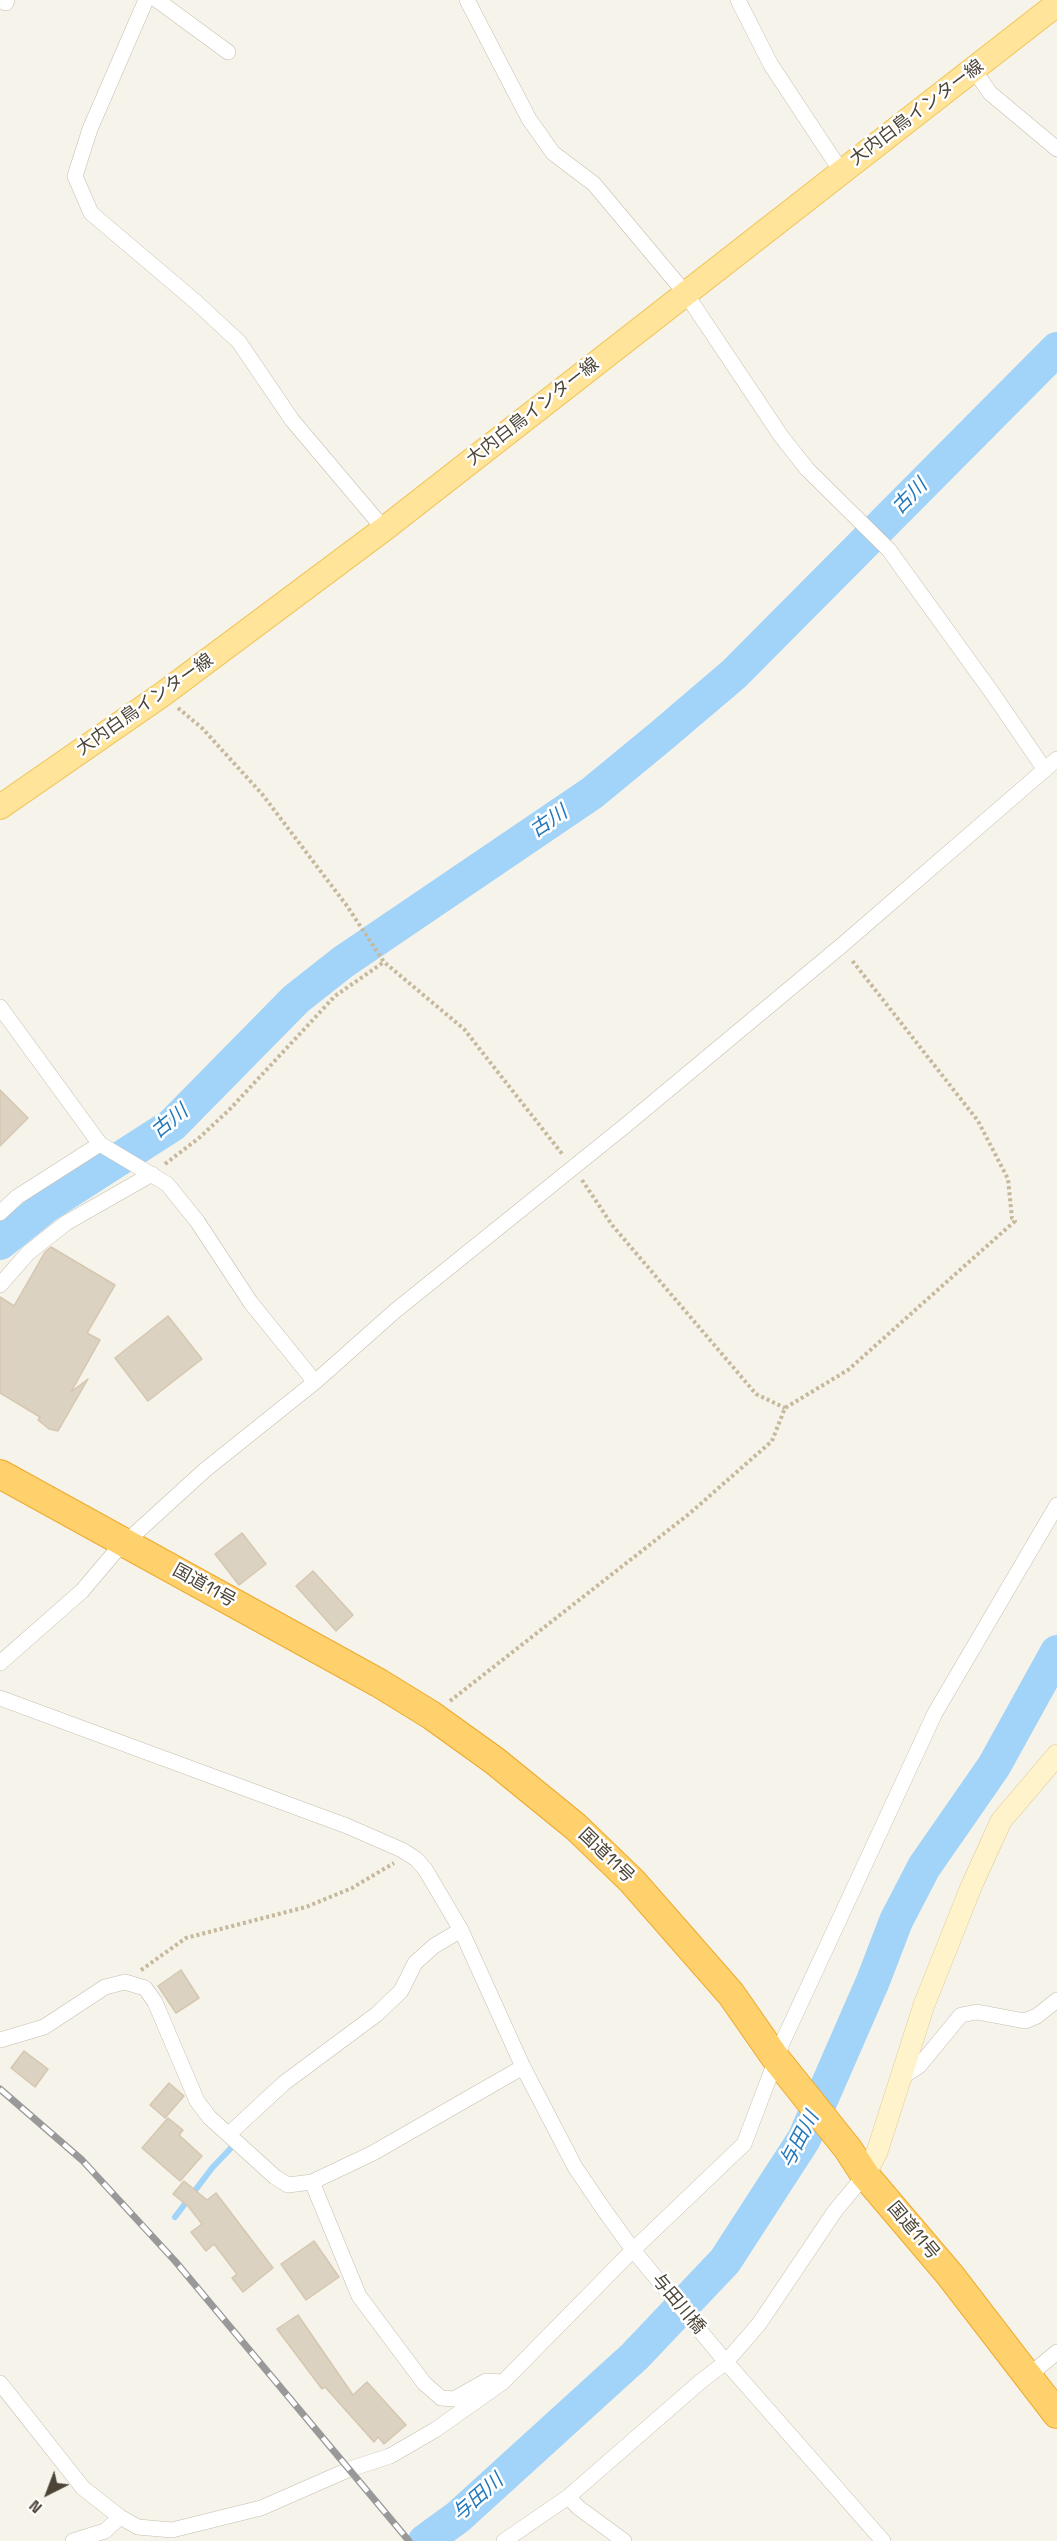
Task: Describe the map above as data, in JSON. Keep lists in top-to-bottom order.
{
  "streets": {
    "highway": ["国道11号"],
    "main road": ["大内白鳥インター線"],
    "street": ["与田川橋"]
  },
  "water": ["古川", "与田川"],
  "north": "bottom left"
}
